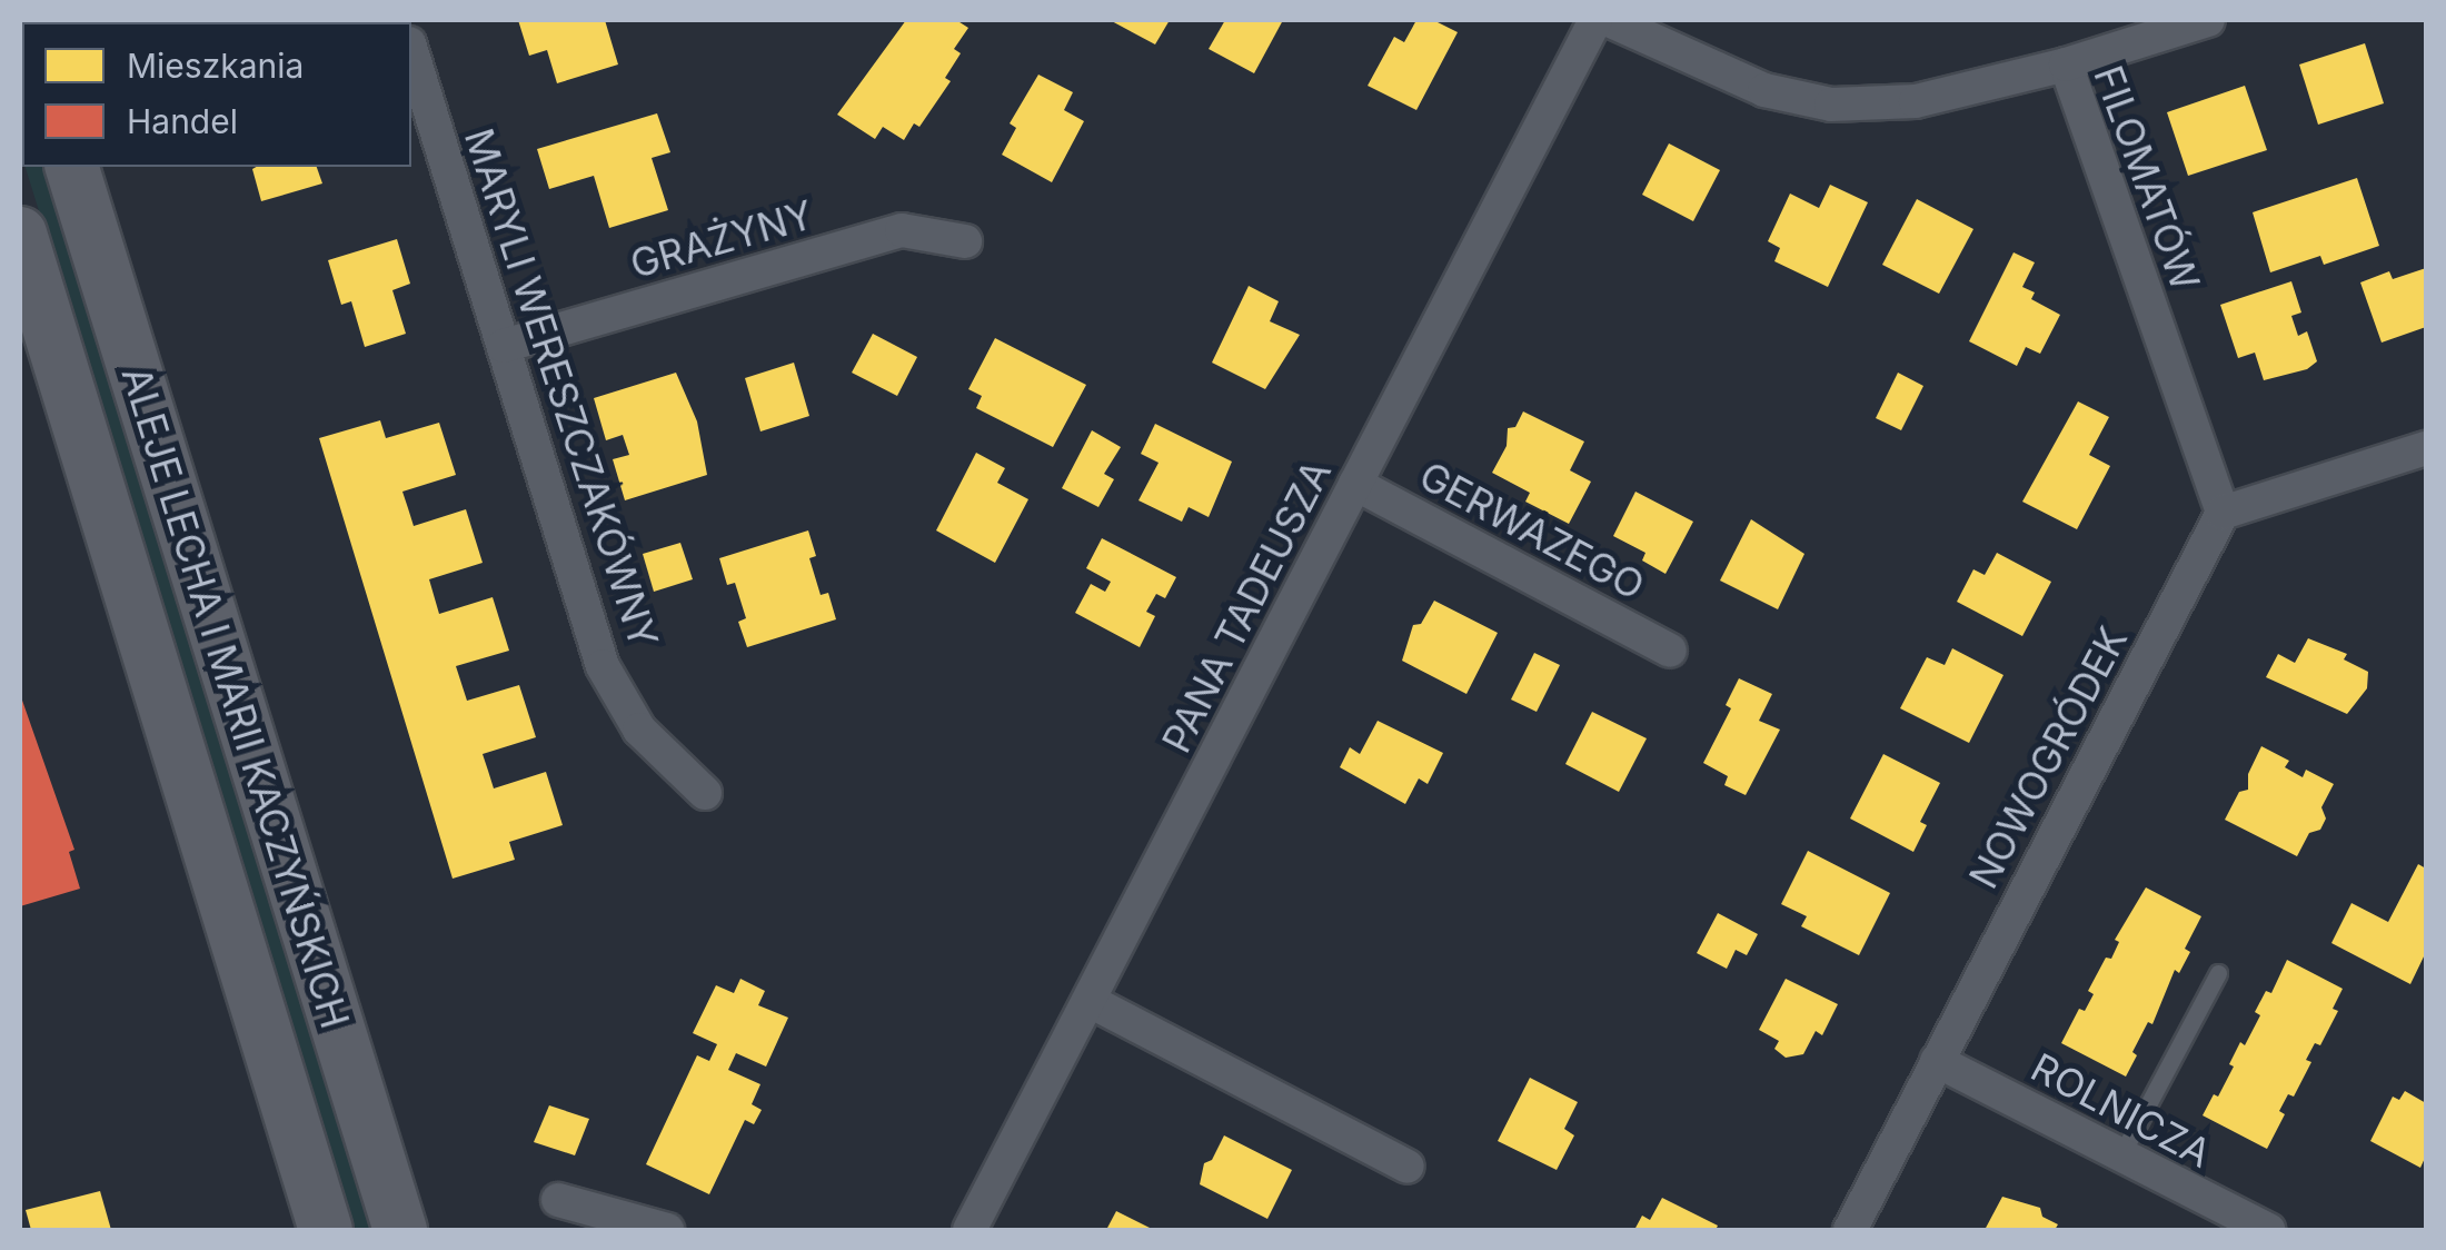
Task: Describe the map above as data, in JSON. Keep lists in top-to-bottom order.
{
  "streets": {
    "main road": ["ALEJE LECHA I MARII KACZYŃSKICH"],
    "street": [
      "FILOMATÓW",
      "GRAŻYNY",
      "MARYLI WERESZCZAKÓWNY",
      "GERWAZEGO",
      "PANA TADEUSZA",
      "NOWOGRÓDEK",
      "ROLNICZA"
    ]
  },
  "crossings": [
    ["FILOMATÓW", "NOWOGRÓDEK"],
    ["GRAŻYNY", "MARYLI WERESZCZAKÓWNY"],
    ["GERWAZEGO", "PANA TADEUSZA"],
    ["NOWOGRÓDEK", "ROLNICZA"]
  ],
  "legend": ["Mieszkania", "Handel"]
}
